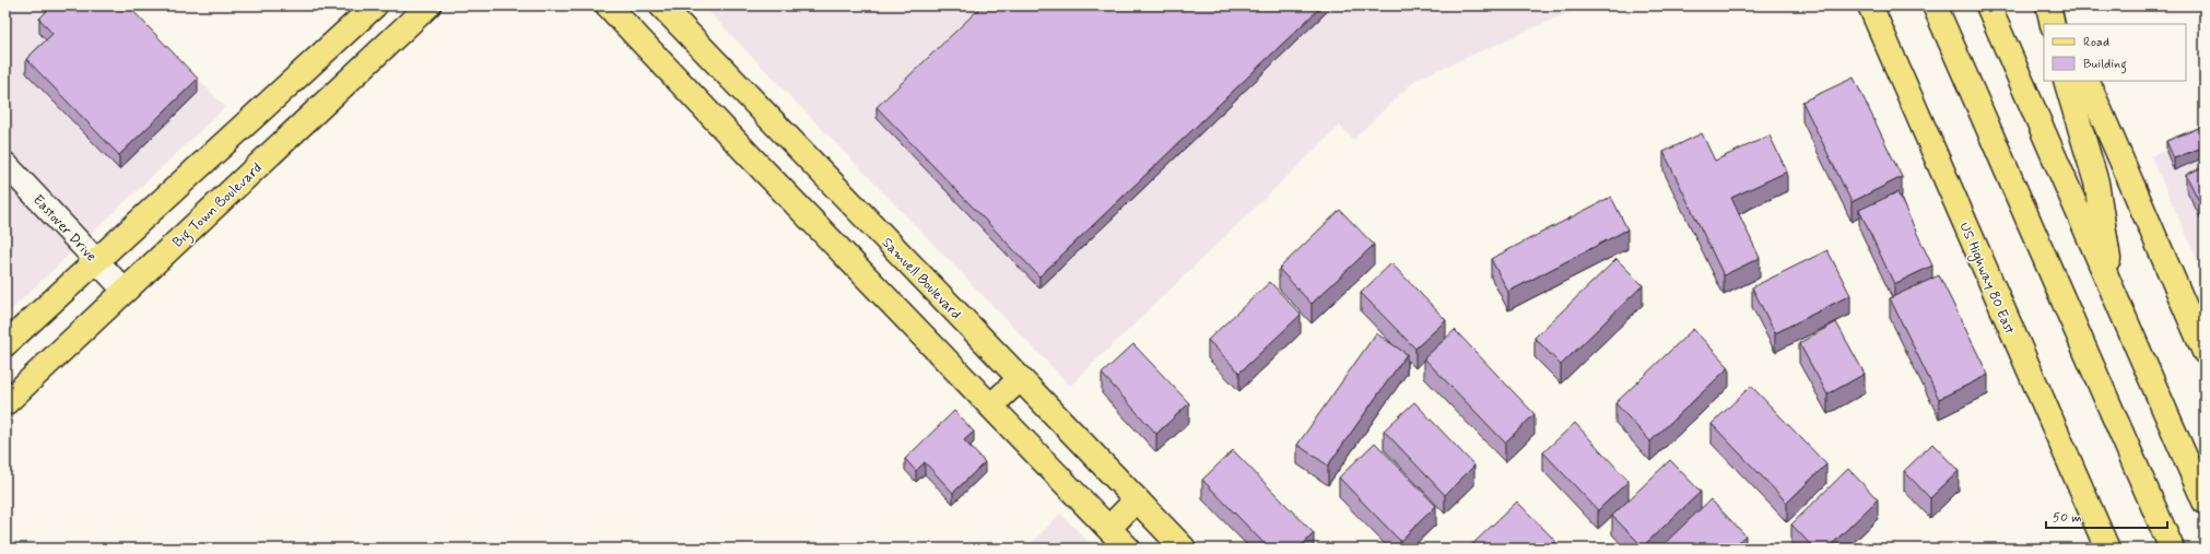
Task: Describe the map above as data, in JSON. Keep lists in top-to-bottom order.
{
  "streets": {
    "main road": ["Big Town Boulevard", "Samuell Boulevard", "US Highway 80 East"],
    "street": ["Eastover Drive"]
  },
  "crossings": [
    ["Big Town Boulevard", "Eastover Drive"]
  ],
  "legend": ["Road", "Building"],
  "scale_bar": "50 m"
}
